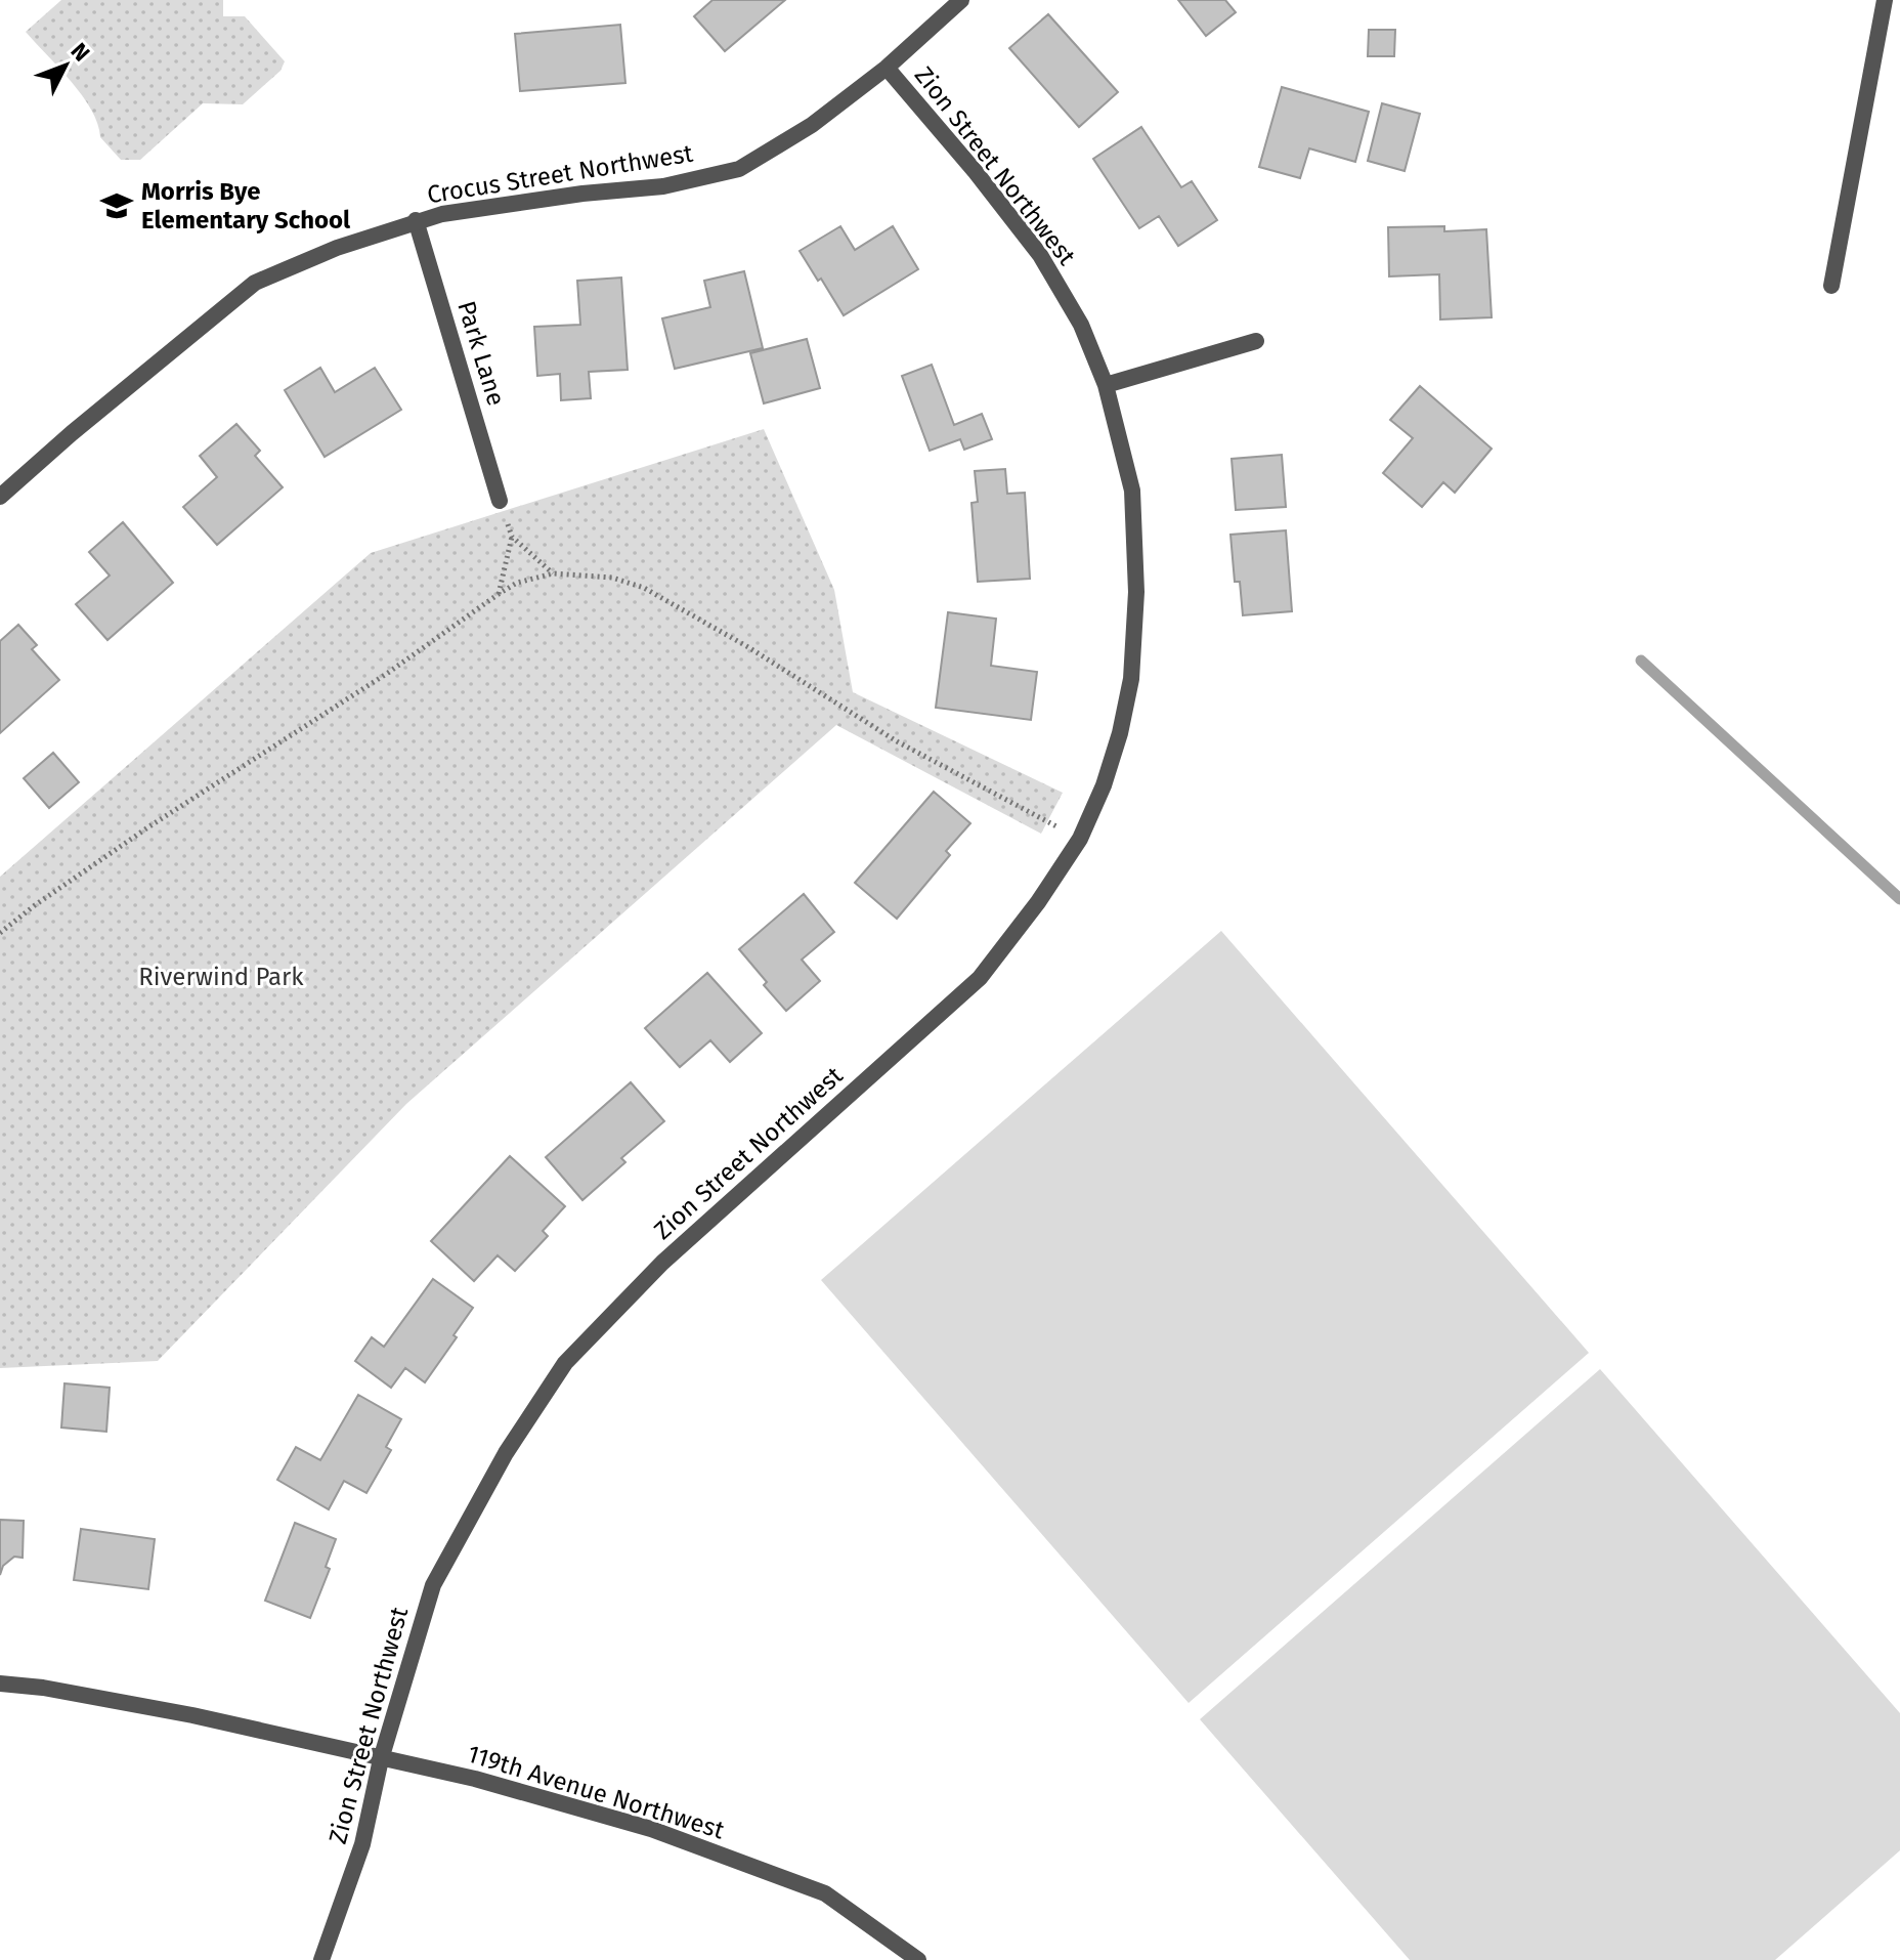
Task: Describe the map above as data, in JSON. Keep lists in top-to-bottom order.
{
  "streets": {
    "street": [
      "Zion Street Northwest",
      "Crocus Street Northwest",
      "Park Lane",
      "119th Avenue Northwest"
    ]
  },
  "crossings": [
    ["Zion Street Northwest", "Crocus Street Northwest"],
    ["Zion Street Northwest", "119th Avenue Northwest"],
    ["Crocus Street Northwest", "Park Lane"]
  ],
  "parks": ["Riverwind Park"],
  "places": {
    "school or university": ["Morris Bye Elementary School"]
  },
  "north": "top right"
}
